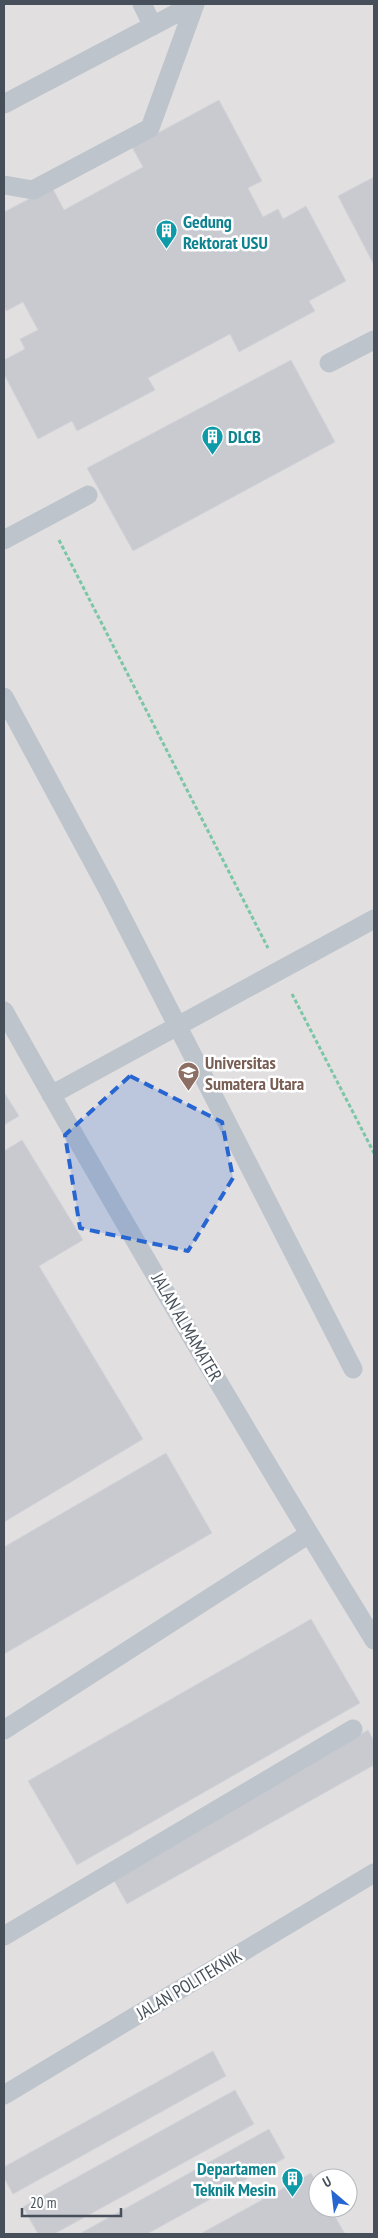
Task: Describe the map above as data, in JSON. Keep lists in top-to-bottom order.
{
  "streets": {
    "lane": ["JALAN ALMAMATER", "JALAN POLITEKNIK"]
  },
  "places": {
    "building": ["Gedung Rektorat USU", "DLCB", "Departamen Teknik Mesin"],
    "school or university": ["Universitas Sumatera Utara"]
  },
  "scale_bar": "20 m",
  "north": "top left"
}
